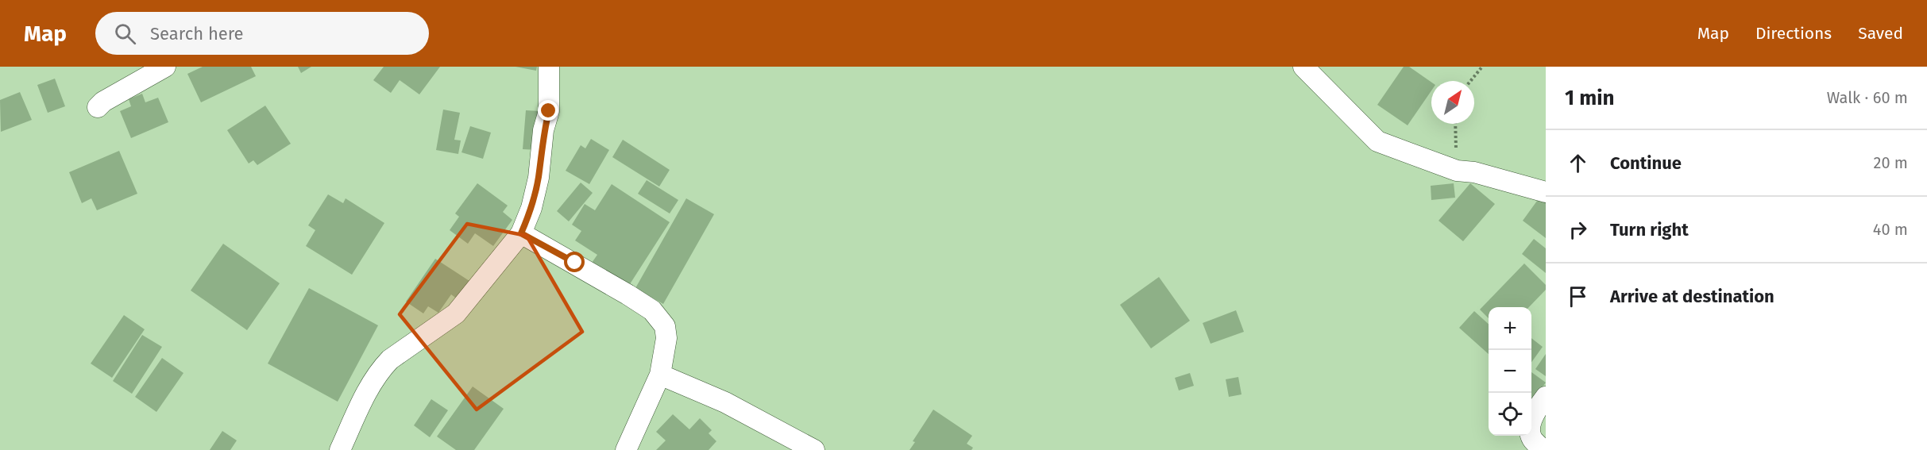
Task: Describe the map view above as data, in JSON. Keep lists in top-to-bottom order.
{
  "north": "top right",
  "page": {
    "header": "Map",
    "search": "Search here",
    "nav": ["Map", "Directions", "Saved"],
    "heading": ["1 min", "Walk · 60 m"],
    "list": [
      ["Continue", "20 m"],
      ["Turn right", "40 m"],
      "Arrive at destination"
    ],
    "map_buttons": ["+", "−"]
  }
}
